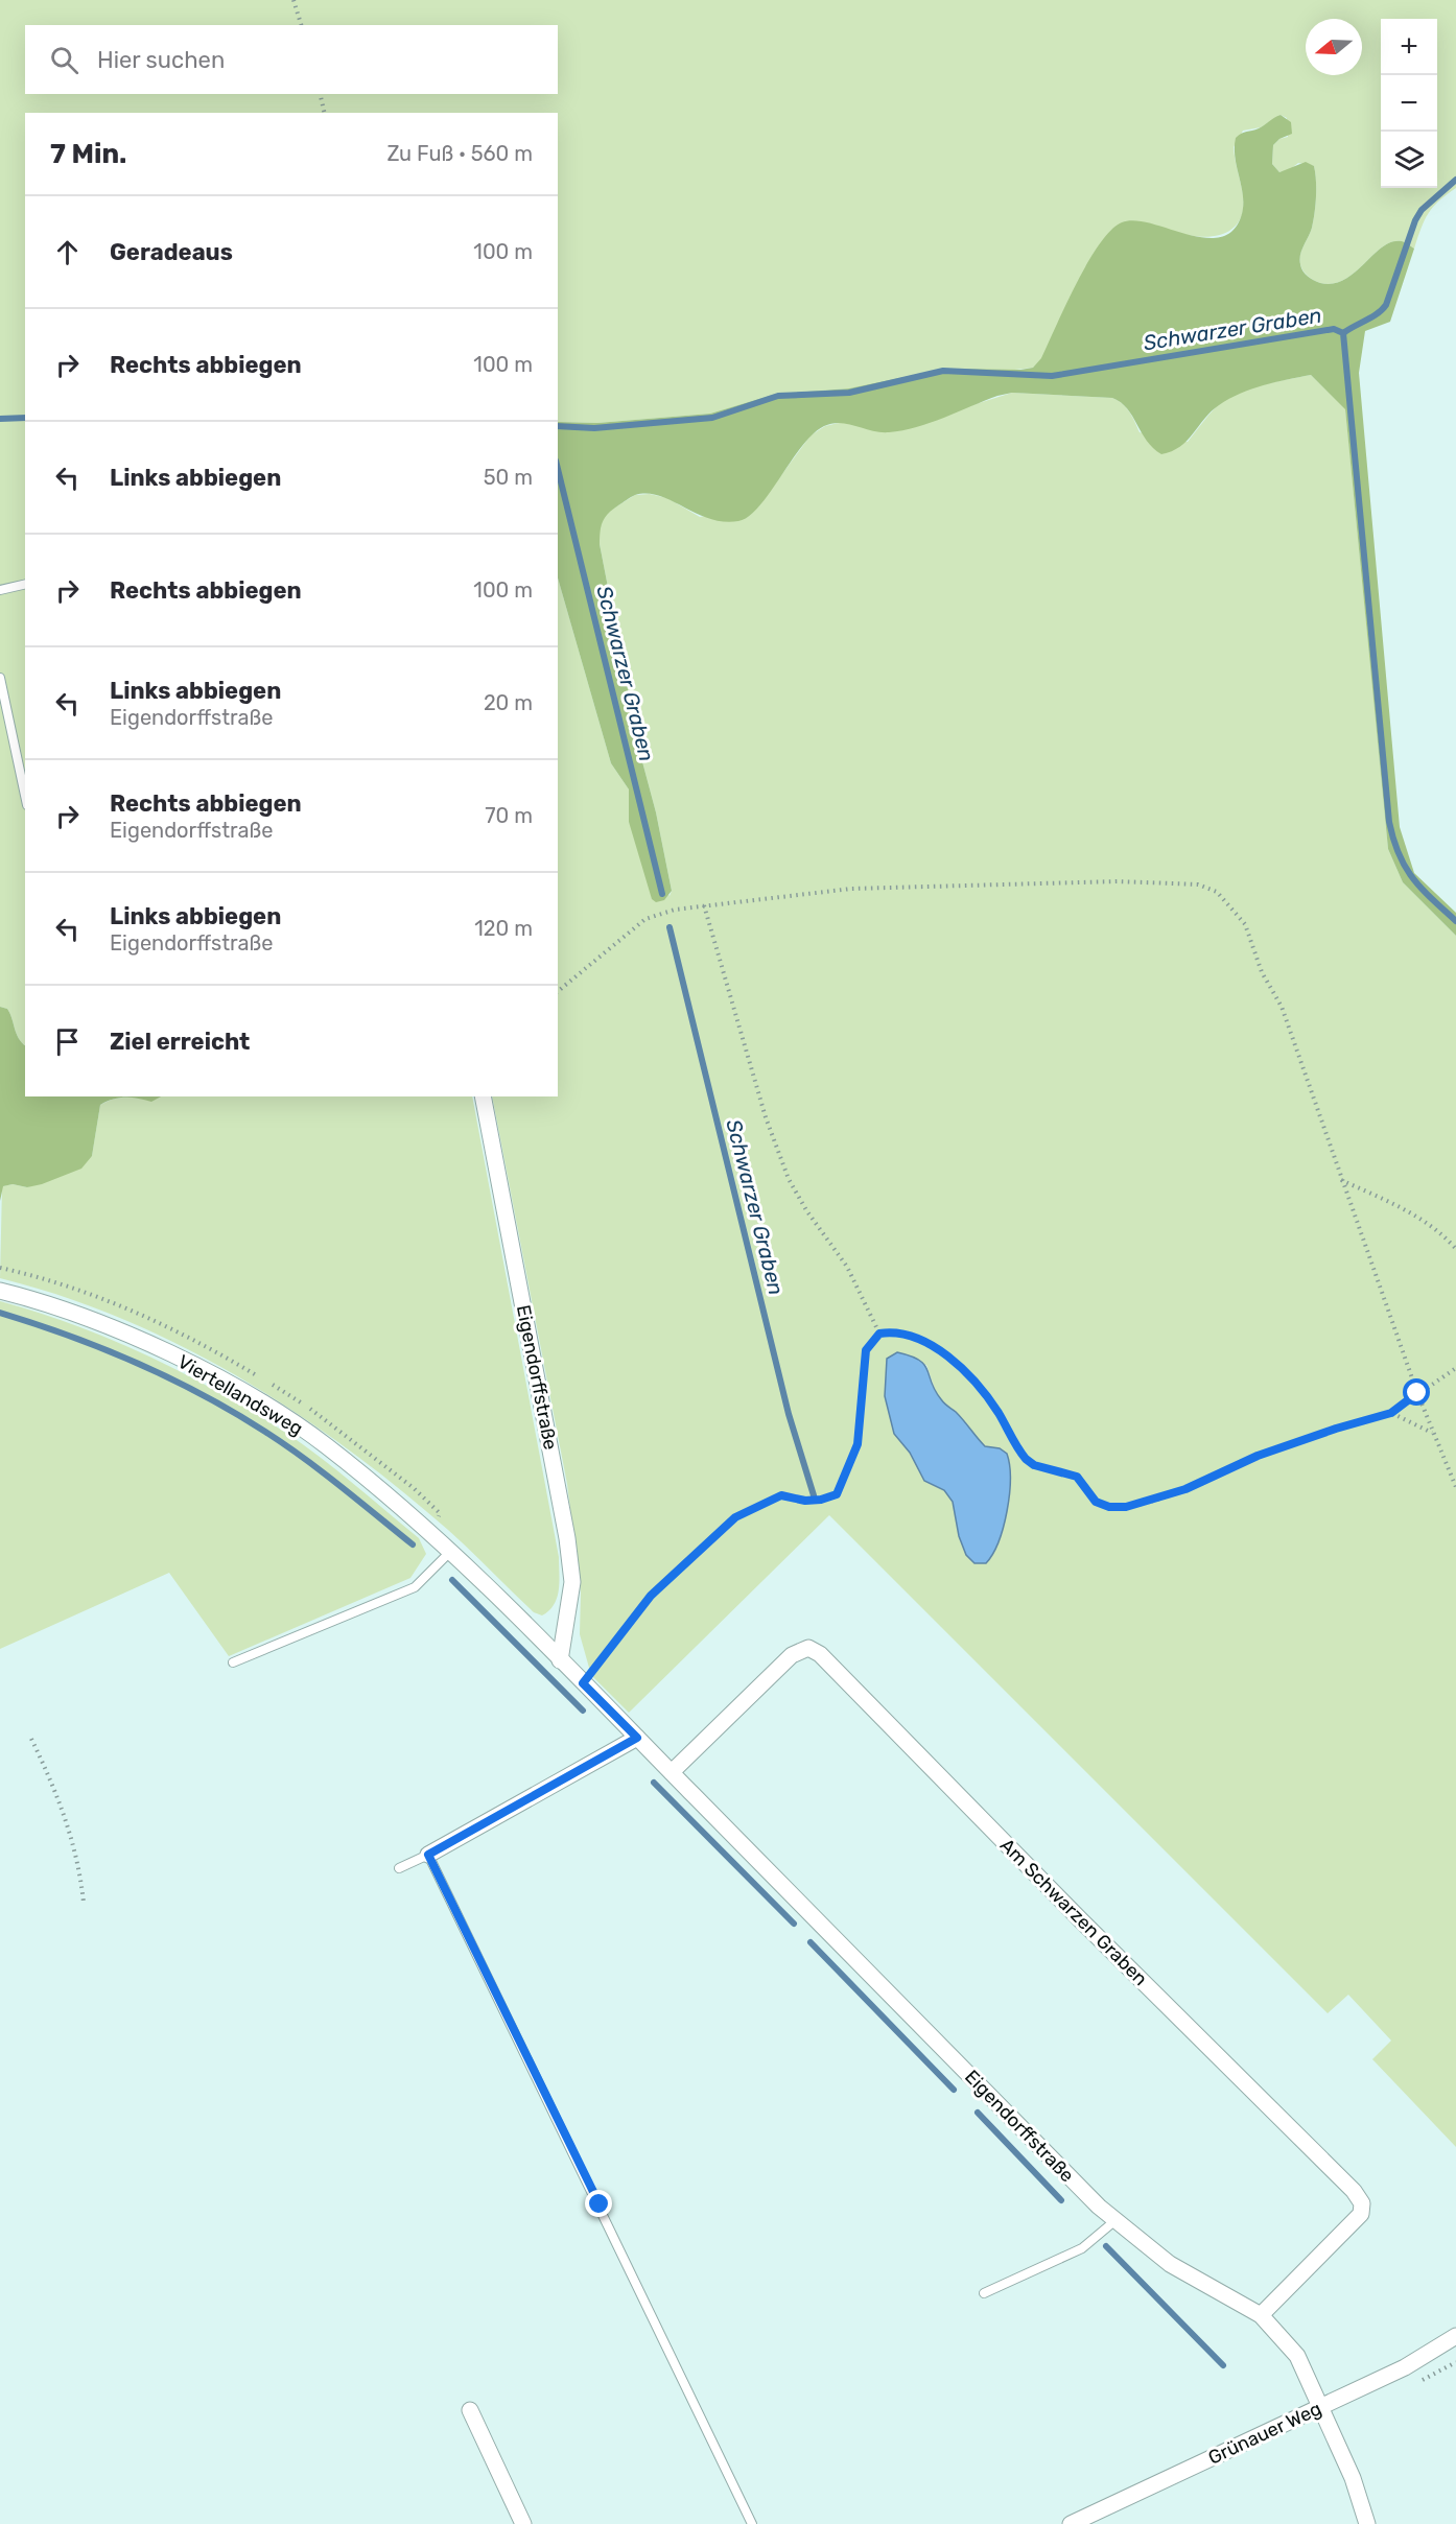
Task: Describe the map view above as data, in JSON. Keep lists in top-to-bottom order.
{
  "streets": {
    "street": [
      "Eigendorffstraße",
      "Viertellandsweg",
      "Am Schwarzen Graben",
      "Grünauer Weg"
    ]
  },
  "crossings": [
    ["Eigendorffstraße", "Viertellandsweg"],
    ["Eigendorffstraße", "Am Schwarzen Graben"],
    ["Eigendorffstraße", "Grünauer Weg"]
  ],
  "water": ["Schwarzer Graben"],
  "north": "left",
  "page": {
    "map_buttons": ["+", "−"],
    "search": "Hier suchen",
    "heading": ["7 Min.", "Zu Fuß · 560 m"],
    "list": [
      ["Geradeaus", "100 m"],
      ["Rechts abbiegen", "100 m"],
      ["Links abbiegen", "50 m"],
      ["Rechts abbiegen", "100 m"],
      ["Links abbiegen", "Eigendorffstraße", "20 m"],
      ["Rechts abbiegen", "Eigendorffstraße", "70 m"],
      ["Links abbiegen", "Eigendorffstraße", "120 m"],
      "Ziel erreicht"
    ]
  }
}
